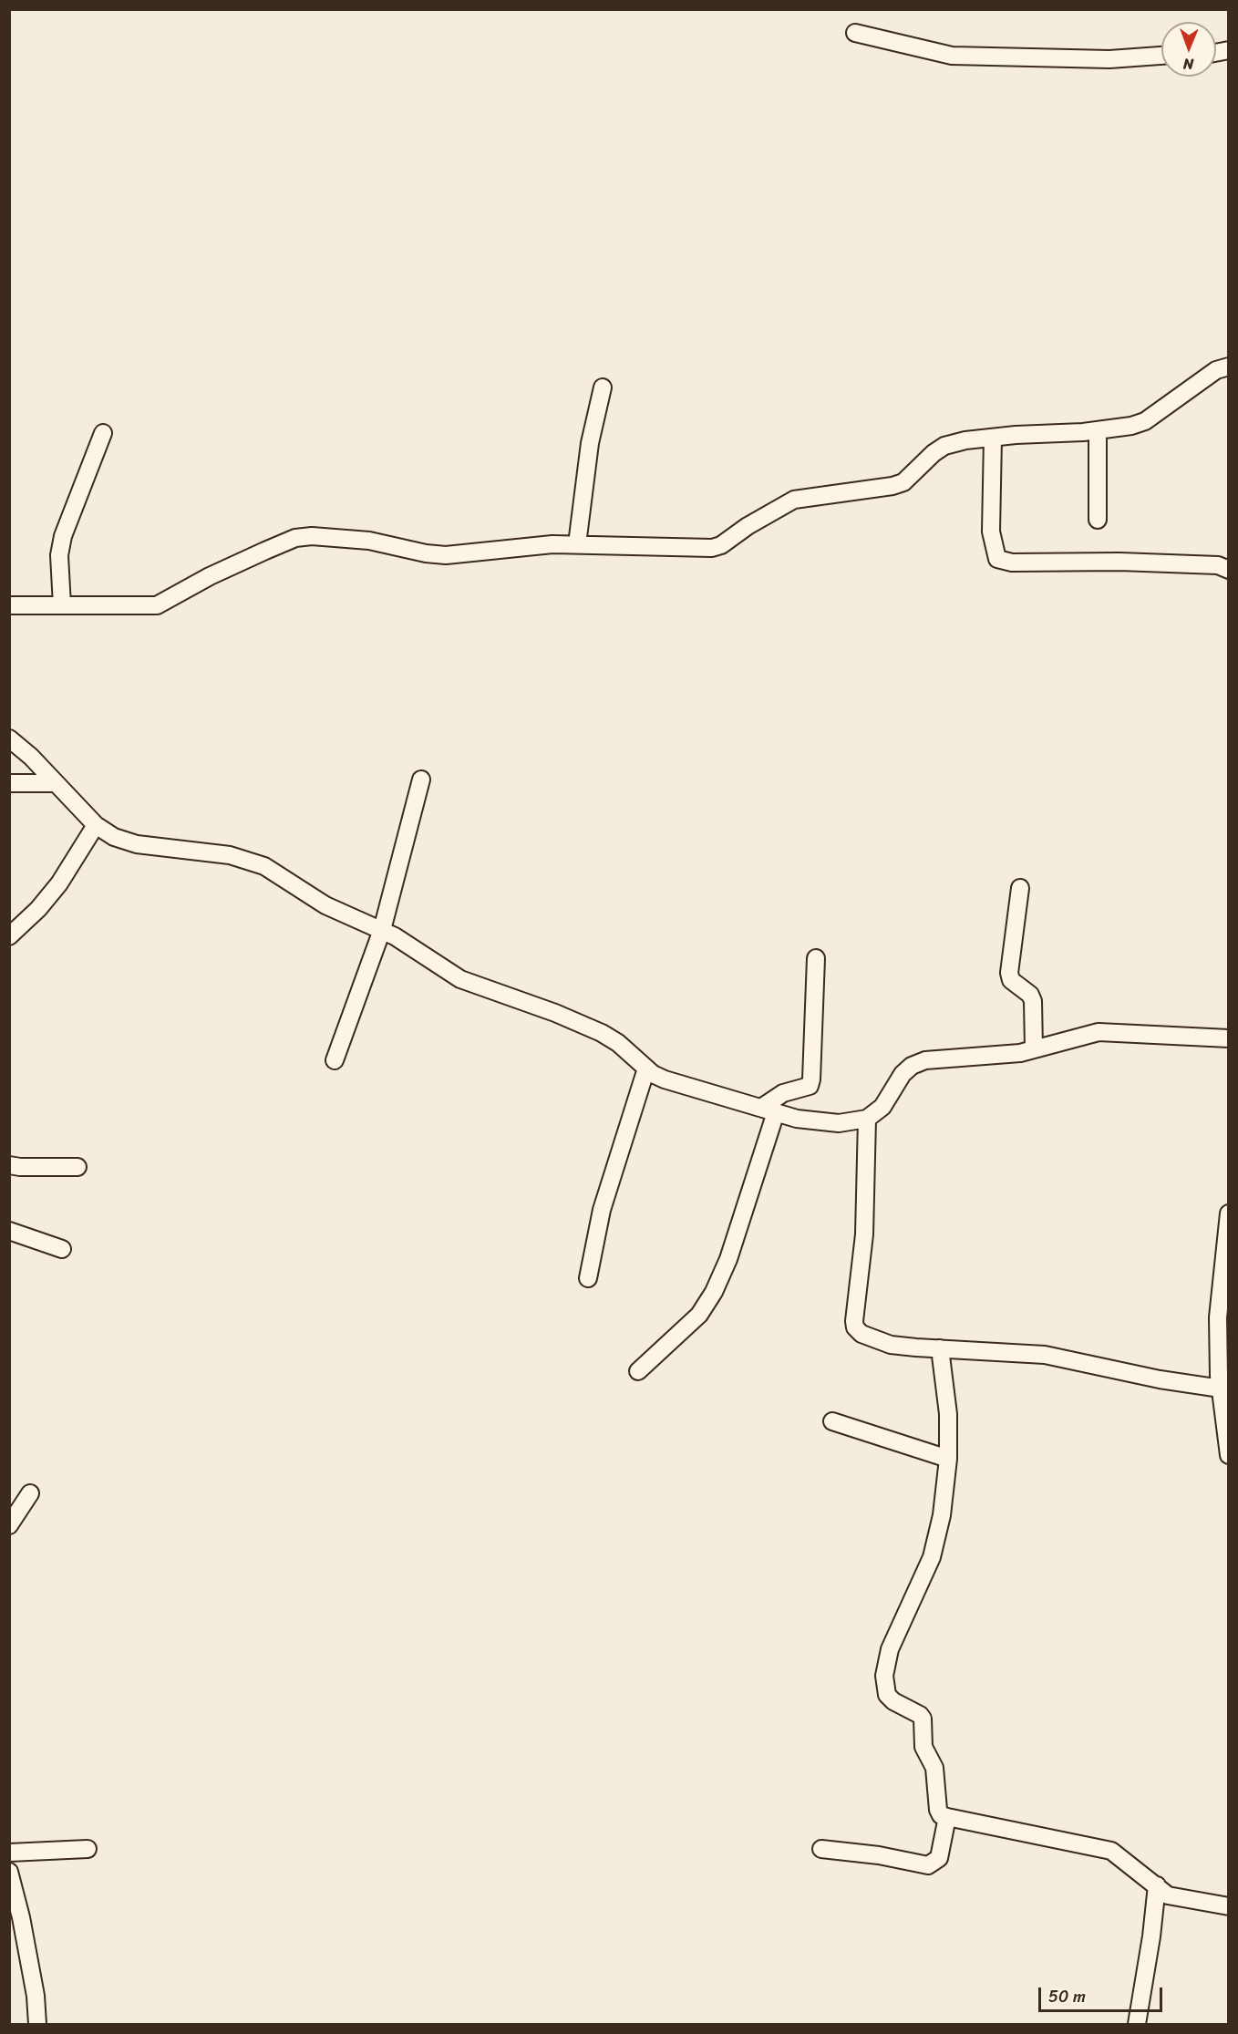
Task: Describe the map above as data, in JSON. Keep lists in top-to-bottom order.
{
  "scale_bar": "50 m",
  "north": "bottom"
}
